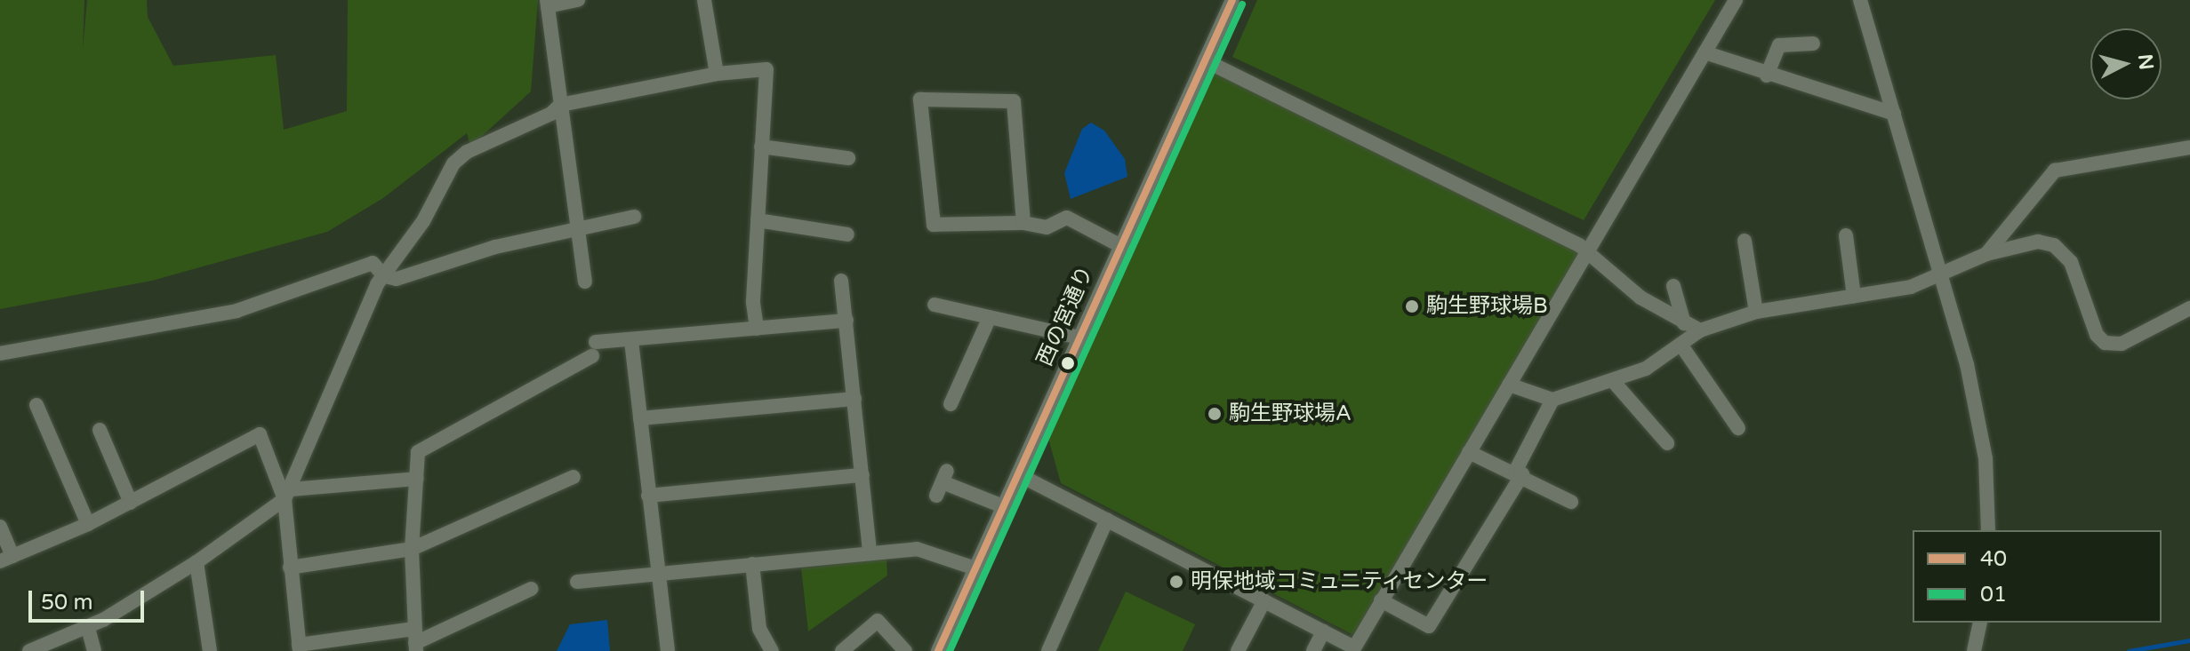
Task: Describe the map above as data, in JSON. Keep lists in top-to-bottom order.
{
  "streets": {
    "street": ["西の宮通り"]
  },
  "places": ["駒生野球場B", "駒生野球場A", "明保地域コミュニティセンター"],
  "lines": ["transit line 40", "transit line 01"],
  "legend": ["40", "01"],
  "scale_bar": "50 m",
  "north": "right"
}
